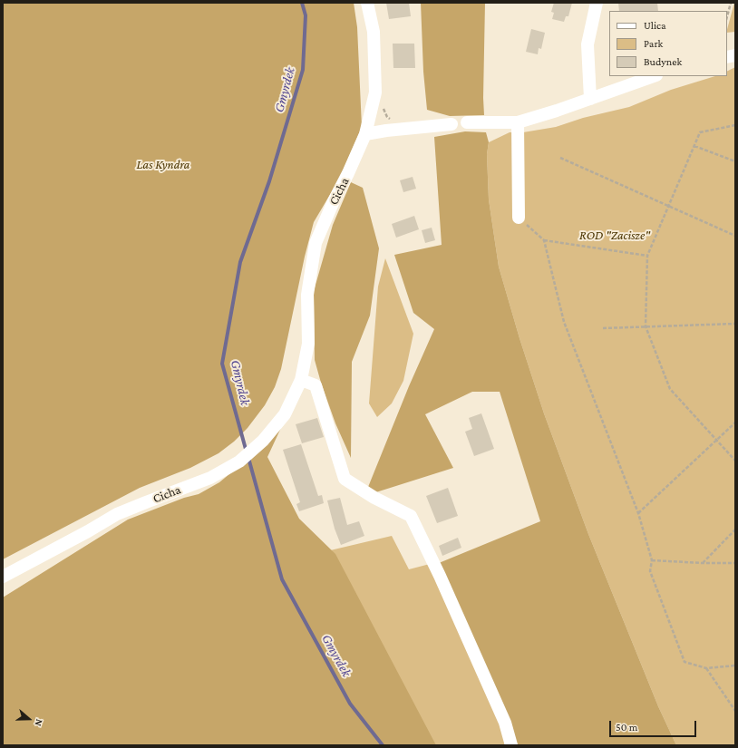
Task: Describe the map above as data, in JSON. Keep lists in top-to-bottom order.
{
  "streets": {
    "street": ["Cicha"]
  },
  "water": ["Gmyrdek"],
  "parks": ["Las Kyndra", "ROD \"Zacisze\""],
  "legend": ["Ulica", "Park", "Budynek"],
  "scale_bar": "50 m",
  "north": "right"
}
